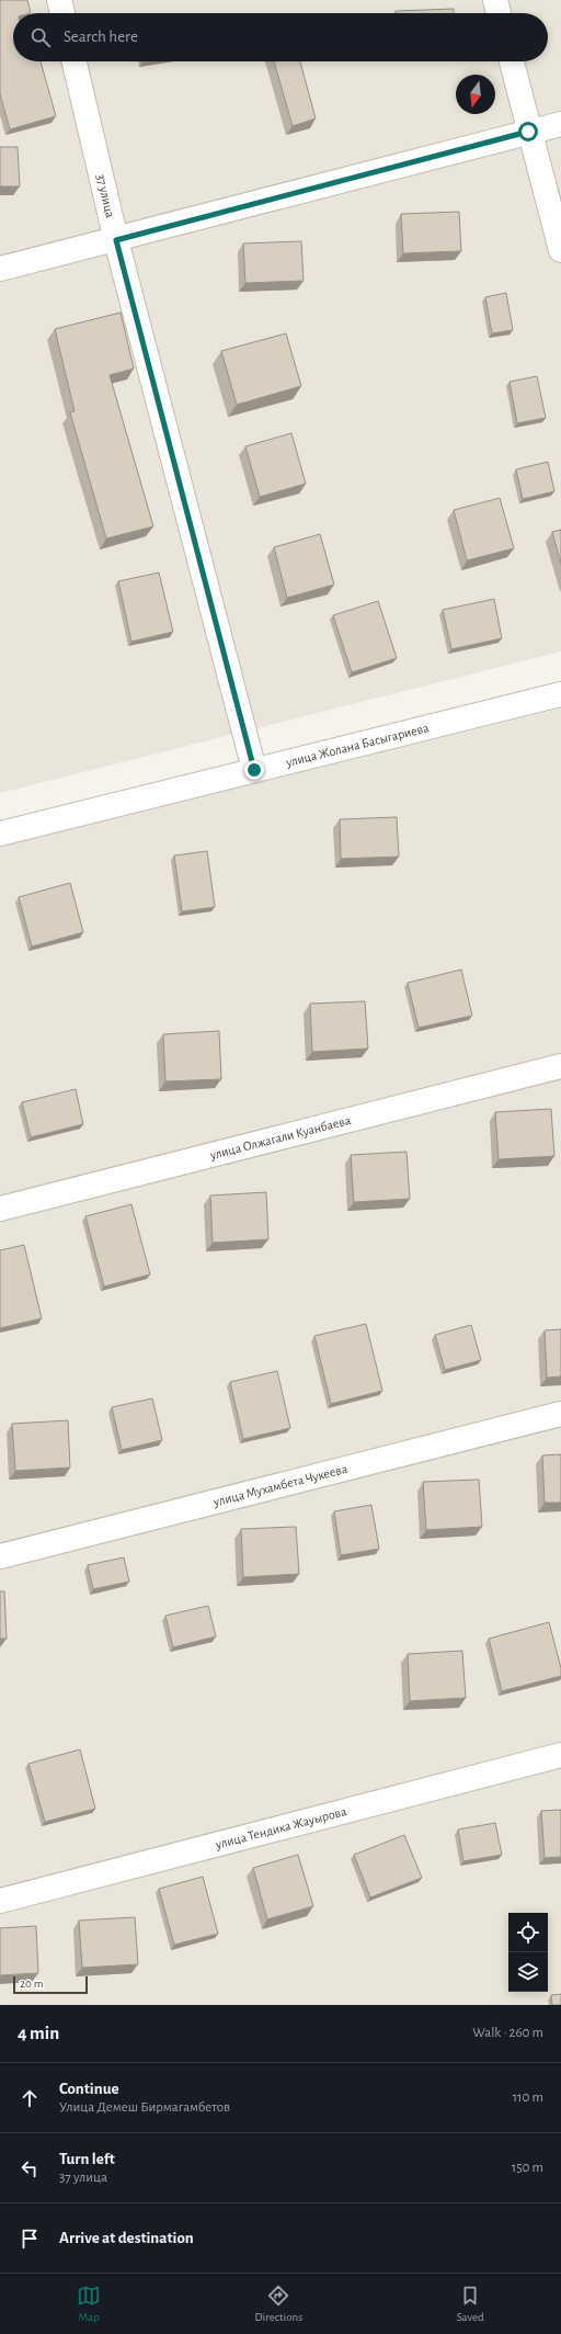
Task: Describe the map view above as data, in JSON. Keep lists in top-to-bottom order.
{
  "streets": {
    "street": [
      "37 улица",
      "улица Жолана Басыгариева",
      "улица Олжагали Куанбаева",
      "улица Мухамбета Чукеева",
      "улица Тендика Жауырова"
    ]
  },
  "crossings": [
    ["37 улица", "улица Жолана Басыгариева"]
  ],
  "scale_bar": "20 m",
  "north": "bottom",
  "page": {
    "search": "Search here",
    "scale": "20 m",
    "heading": ["4 min", "Walk · 260 m"],
    "list": [
      ["Continue", "Улица Демеш Бирмагамбетов", "110 m"],
      ["Turn left", "37 улица", "150 m"],
      "Arrive at destination"
    ],
    "nav": ["Map", "Directions", "Saved"]
  }
}
